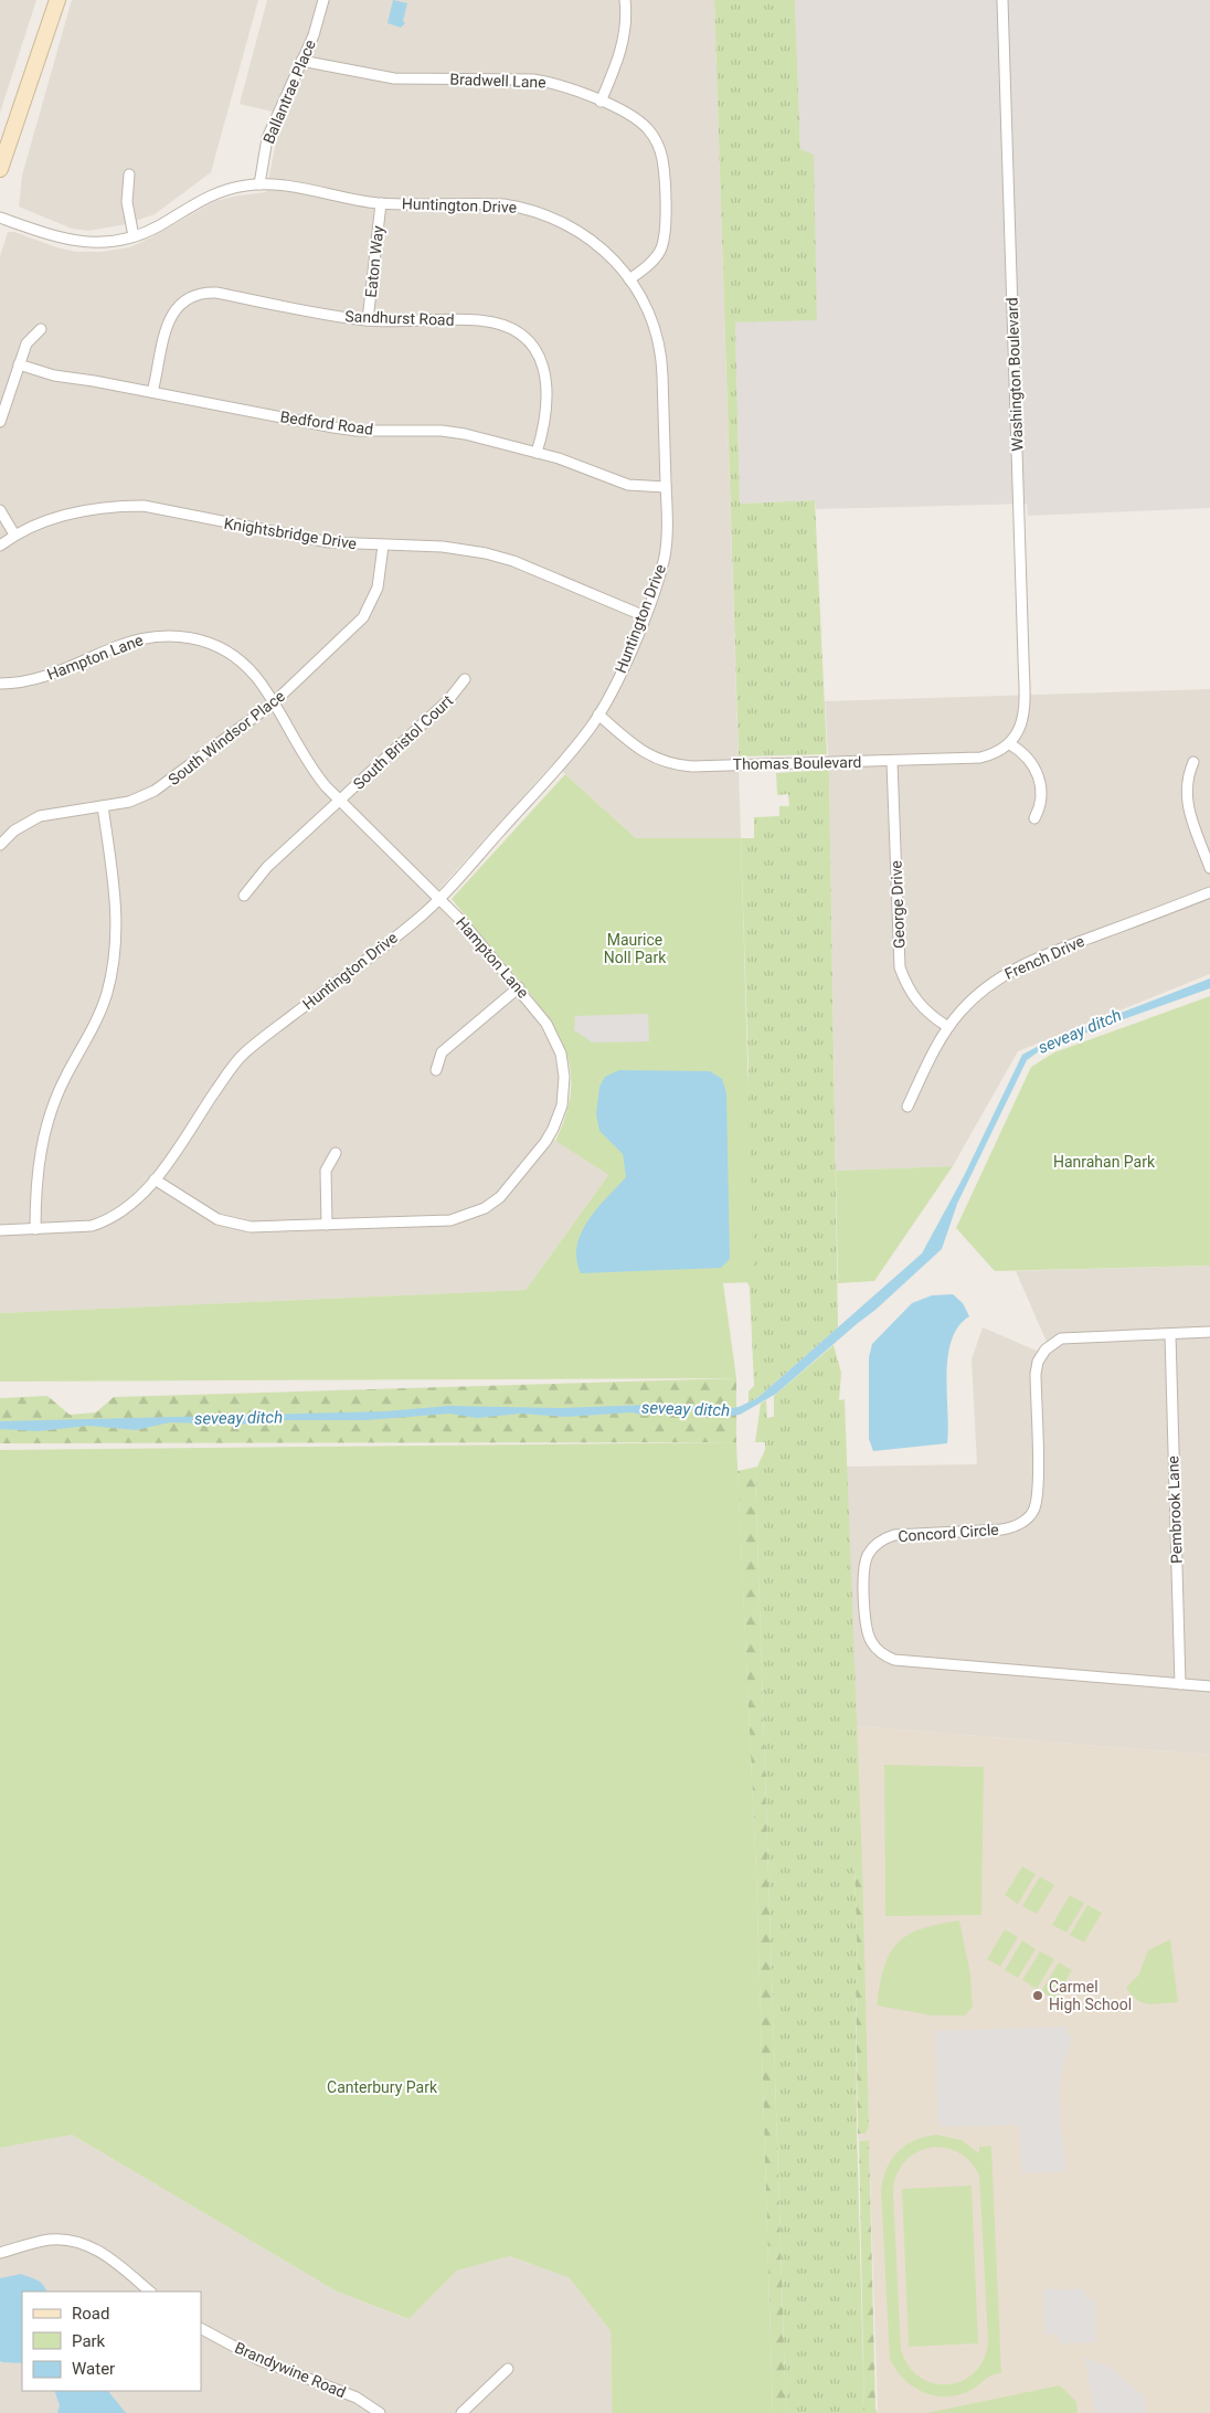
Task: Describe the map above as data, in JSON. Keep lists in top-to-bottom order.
{
  "streets": {
    "street": [
      "Bradwell Lane",
      "Ballantrae Place",
      "Huntington Drive",
      "Eaton Way",
      "Sandhurst Road",
      "Washington Boulevard",
      "Bedford Road",
      "Knightsbridge Drive",
      "Hampton Lane",
      "South Windsor Place",
      "South Bristol Court",
      "Thomas Boulevard",
      "George Drive",
      "French Drive",
      "Pembrook Lane",
      "Concord Circle",
      "Brandywine Road"
    ]
  },
  "crossings": [
    ["Bradwell Lane", "Ballantrae Place"],
    ["Bradwell Lane", "Huntington Drive"],
    ["Ballantrae Place", "Huntington Drive"],
    ["Huntington Drive", "Eaton Way"],
    ["Huntington Drive", "Bedford Road"],
    ["Huntington Drive", "Knightsbridge Drive"],
    ["Huntington Drive", "Hampton Lane"],
    ["Huntington Drive", "Thomas Boulevard"],
    ["Eaton Way", "Sandhurst Road"],
    ["Sandhurst Road", "Bedford Road"],
    ["Washington Boulevard", "Thomas Boulevard"],
    ["Knightsbridge Drive", "South Windsor Place"],
    ["Hampton Lane", "South Windsor Place"],
    ["Hampton Lane", "South Bristol Court"],
    ["Thomas Boulevard", "George Drive"],
    ["George Drive", "French Drive"],
    ["Pembrook Lane", "Concord Circle"]
  ],
  "water": ["seveay ditch"],
  "parks": ["Maurice Noll Park", "Hanrahan Park", "Canterbury Park"],
  "places": ["Carmel High School"],
  "legend": ["Road", "Park", "Water"]
}
